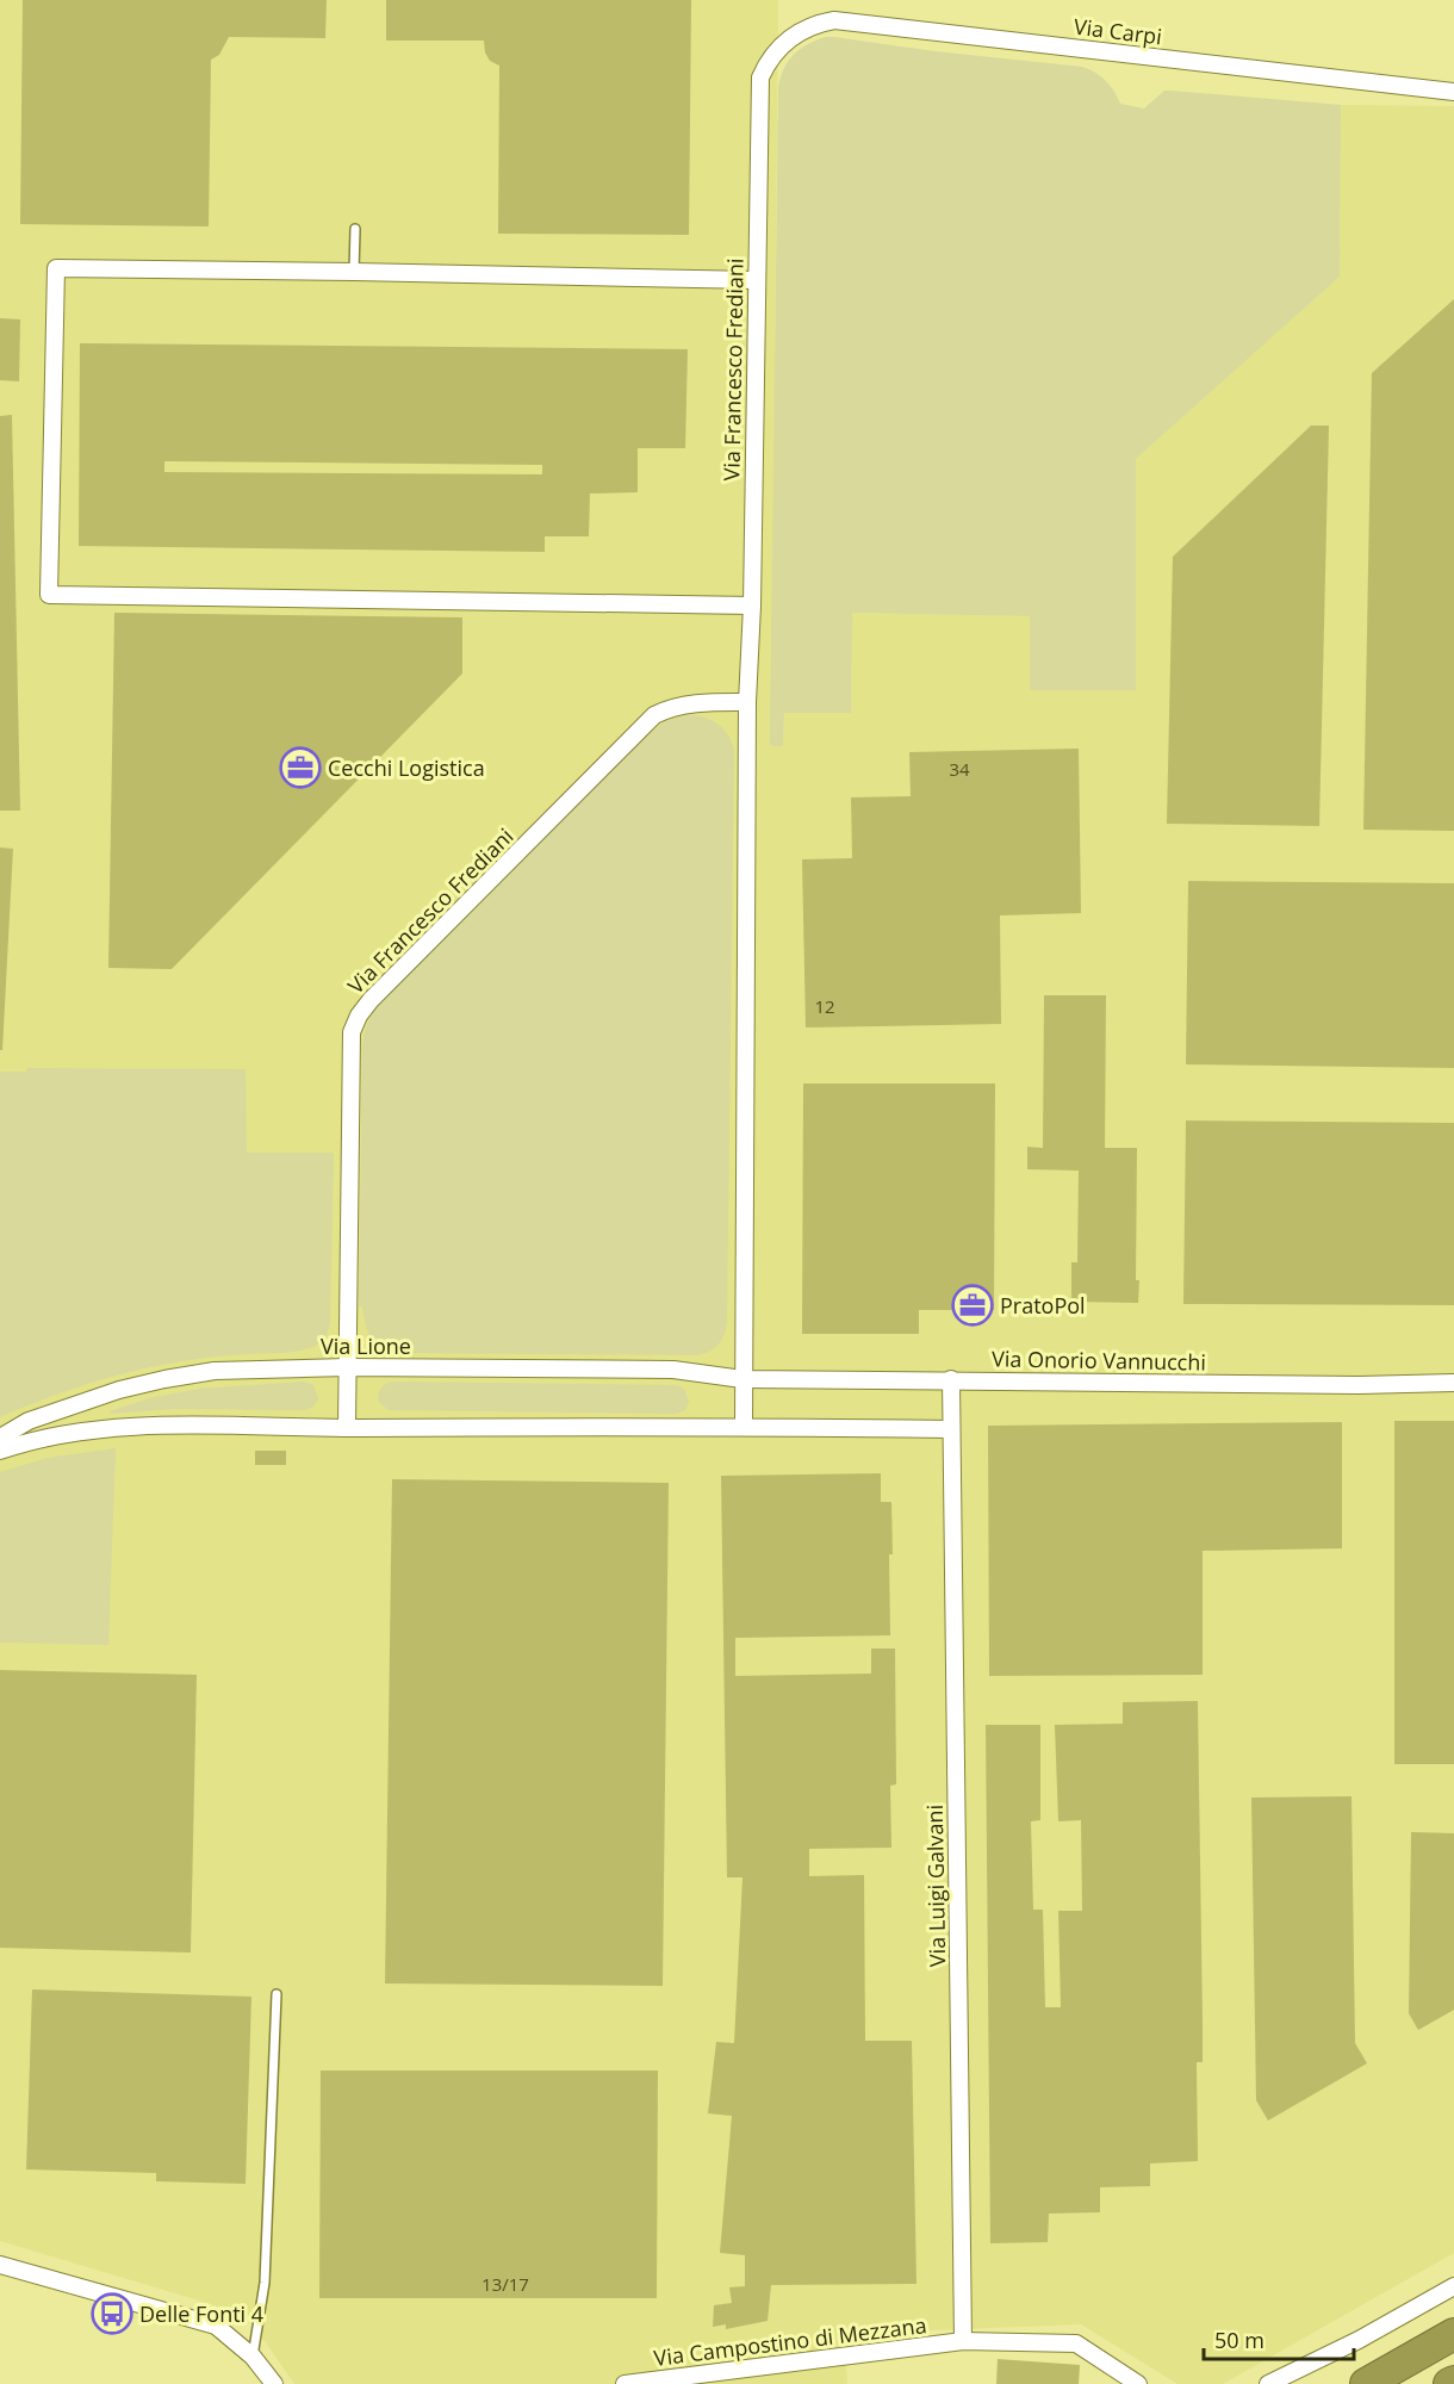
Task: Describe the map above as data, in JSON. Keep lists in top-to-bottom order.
{
  "streets": {
    "street": [
      "Via Carpi",
      "Via Francesco Frediani",
      "Via Lione",
      "Via Onorio Vannucchi",
      "Via Luigi Galvani",
      "Via Campostino di Mezzana"
    ]
  },
  "crossings": [
    ["Via Carpi", "Via Francesco Frediani"],
    ["Via Francesco Frediani", "Via Lione"],
    ["Via Francesco Frediani", "Via Onorio Vannucchi"],
    ["Via Lione", "Via Onorio Vannucchi"],
    ["Via Onorio Vannucchi", "Via Luigi Galvani"],
    ["Via Luigi Galvani", "Via Campostino di Mezzana"]
  ],
  "places": {
    "office": ["Cecchi Logistica", "PratoPol"],
    "bus stop": ["Delle Fonti 4"]
  },
  "house_numbers": ["34", "12", "13/17"],
  "scale_bar": "50 m"
}
